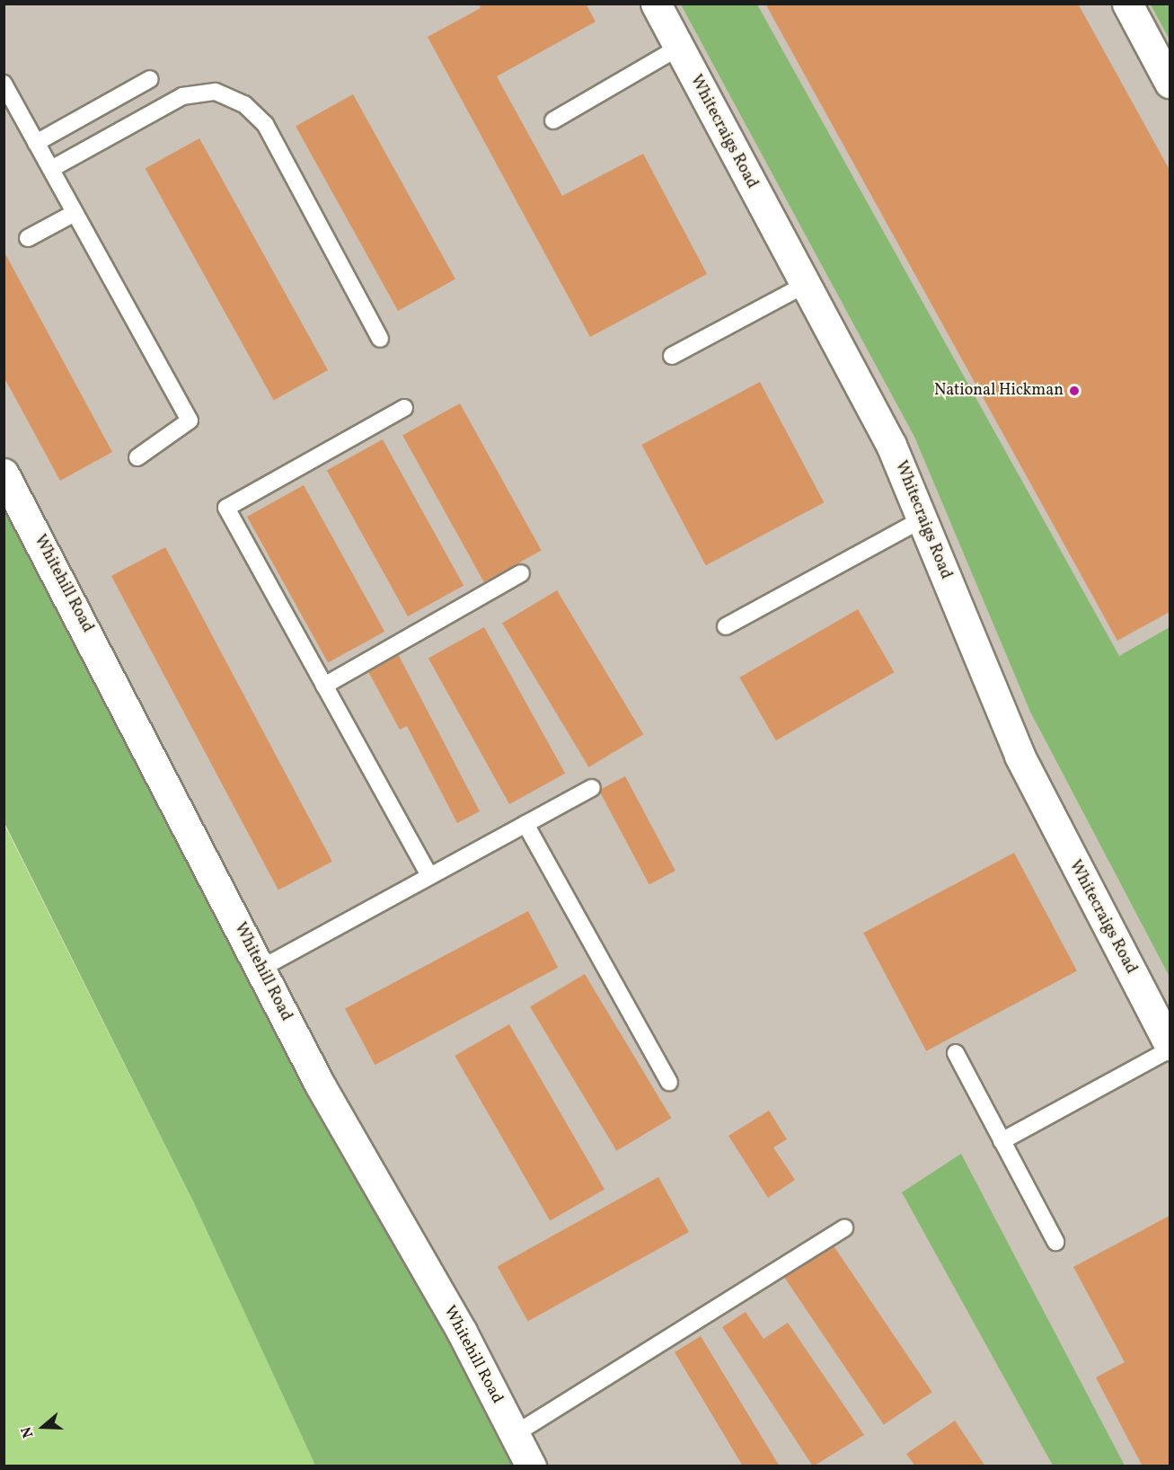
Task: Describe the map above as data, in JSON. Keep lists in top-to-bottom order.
{
  "streets": {
    "street": ["Whitecraigs Road", "Whitehill Road"]
  },
  "places": ["National Hickman"],
  "north": "left"
}
